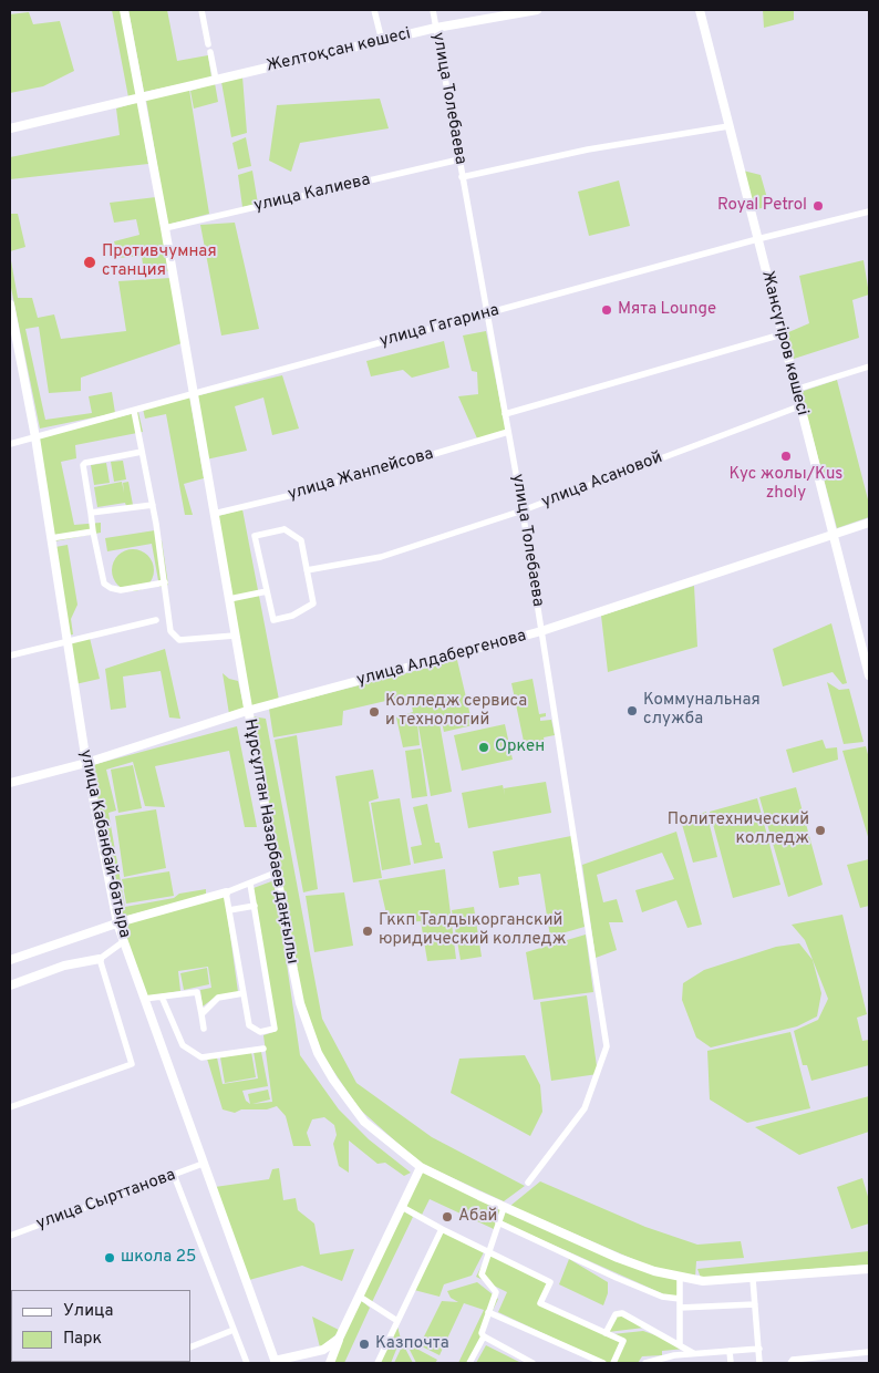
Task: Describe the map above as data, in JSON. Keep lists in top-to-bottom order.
{
  "streets": {
    "main road": [
      "Желтоқсан көшесі",
      "Жансүгіров көшесі",
      "улица Алдабергенова",
      "Нұрсұлтан Назарбаев даңғылы",
      "улица Кабанбай-батыра"
    ],
    "street": [
      "улица Толебаева",
      "улица Калиева",
      "улица Гагарина",
      "улица Жанпейсова",
      "улица Асановой",
      "улица Сырттанова"
    ]
  },
  "crossings": [
    ["Желтоқсан көшесі", "улица Толебаева"],
    ["Желтоқсан көшесі", "Нұрсұлтан Назарбаев даңғылы"],
    ["улица Толебаева", "улица Калиева"],
    ["улица Толебаева", "улица Гагарина"],
    ["улица Толебаева", "улица Жанпейсова"],
    ["улица Толебаева", "улица Асановой"],
    ["улица Толебаева", "улица Алдабергенова"],
    ["улица Калиева", "Нұрсұлтан Назарбаев даңғылы"],
    ["улица Гагарина", "Жансүгіров көшесі"],
    ["улица Гагарина", "Нұрсұлтан Назарбаев даңғылы"],
    ["улица Гагарина", "улица Кабанбай-батыра"],
    ["Жансүгіров көшесі", "улица Асановой"],
    ["Жансүгіров көшесі", "улица Алдабергенова"],
    ["улица Жанпейсова", "Нұрсұлтан Назарбаев даңғылы"],
    ["улица Алдабергенова", "Нұрсұлтан Назарбаев даңғылы"],
    ["улица Алдабергенова", "улица Кабанбай-батыра"],
    ["улица Кабанбай-батыра", "улица Сырттанова"]
  ],
  "places": [
    "Royal Petrol",
    "Противчумная станция",
    "Мята Lounge",
    "Кус жолы/Kus zholy",
    "Коммунальная служба",
    "Колледж сервиса и технологий",
    "Оркен",
    "Политехнический колледж",
    "Гккп Талдыкорганский юридический колледж",
    "Абай",
    "школа 25",
    "Казпочта"
  ],
  "legend": ["Улица", "Парк"]
}
